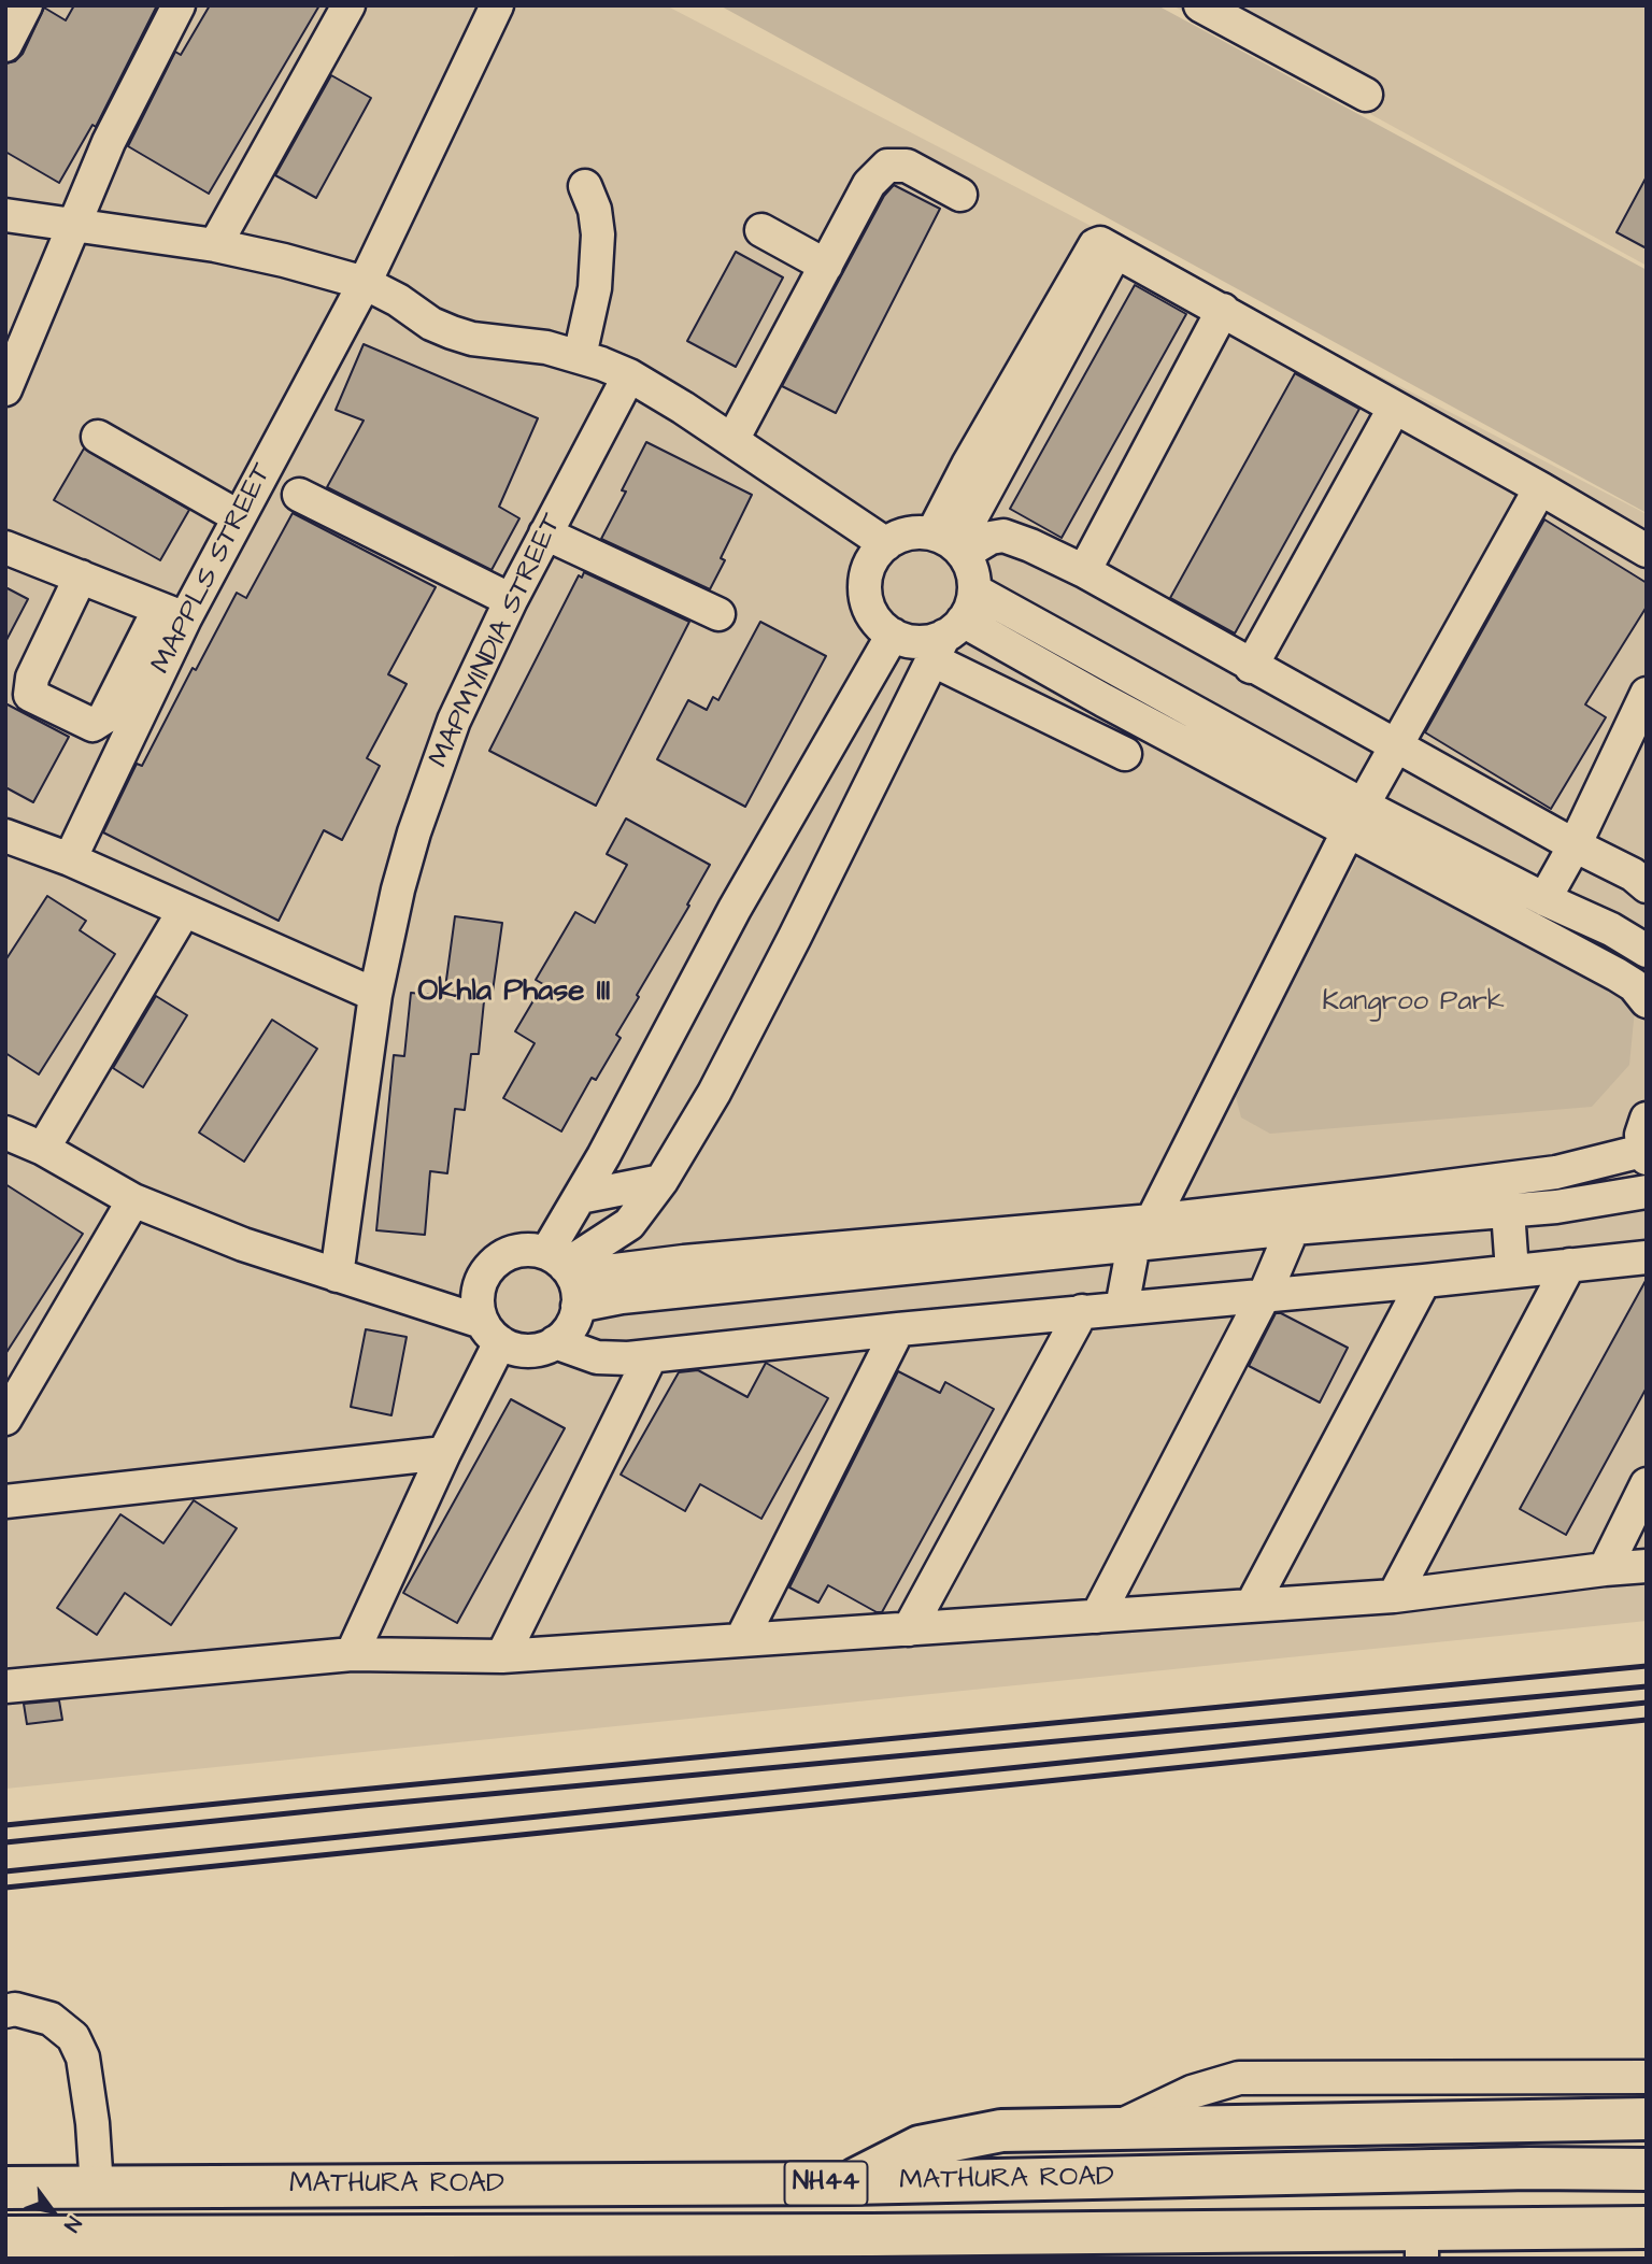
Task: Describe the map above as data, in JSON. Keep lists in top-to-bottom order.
{
  "streets": {
    "highway": ["MATHURA ROAD", "NH44"],
    "street": ["MAPPLS STREET", "MAPMYINDIA STREET"]
  },
  "districts": ["Okhla Phase III"],
  "parks": ["Kangroo Park"],
  "north": "bottom right"
}
